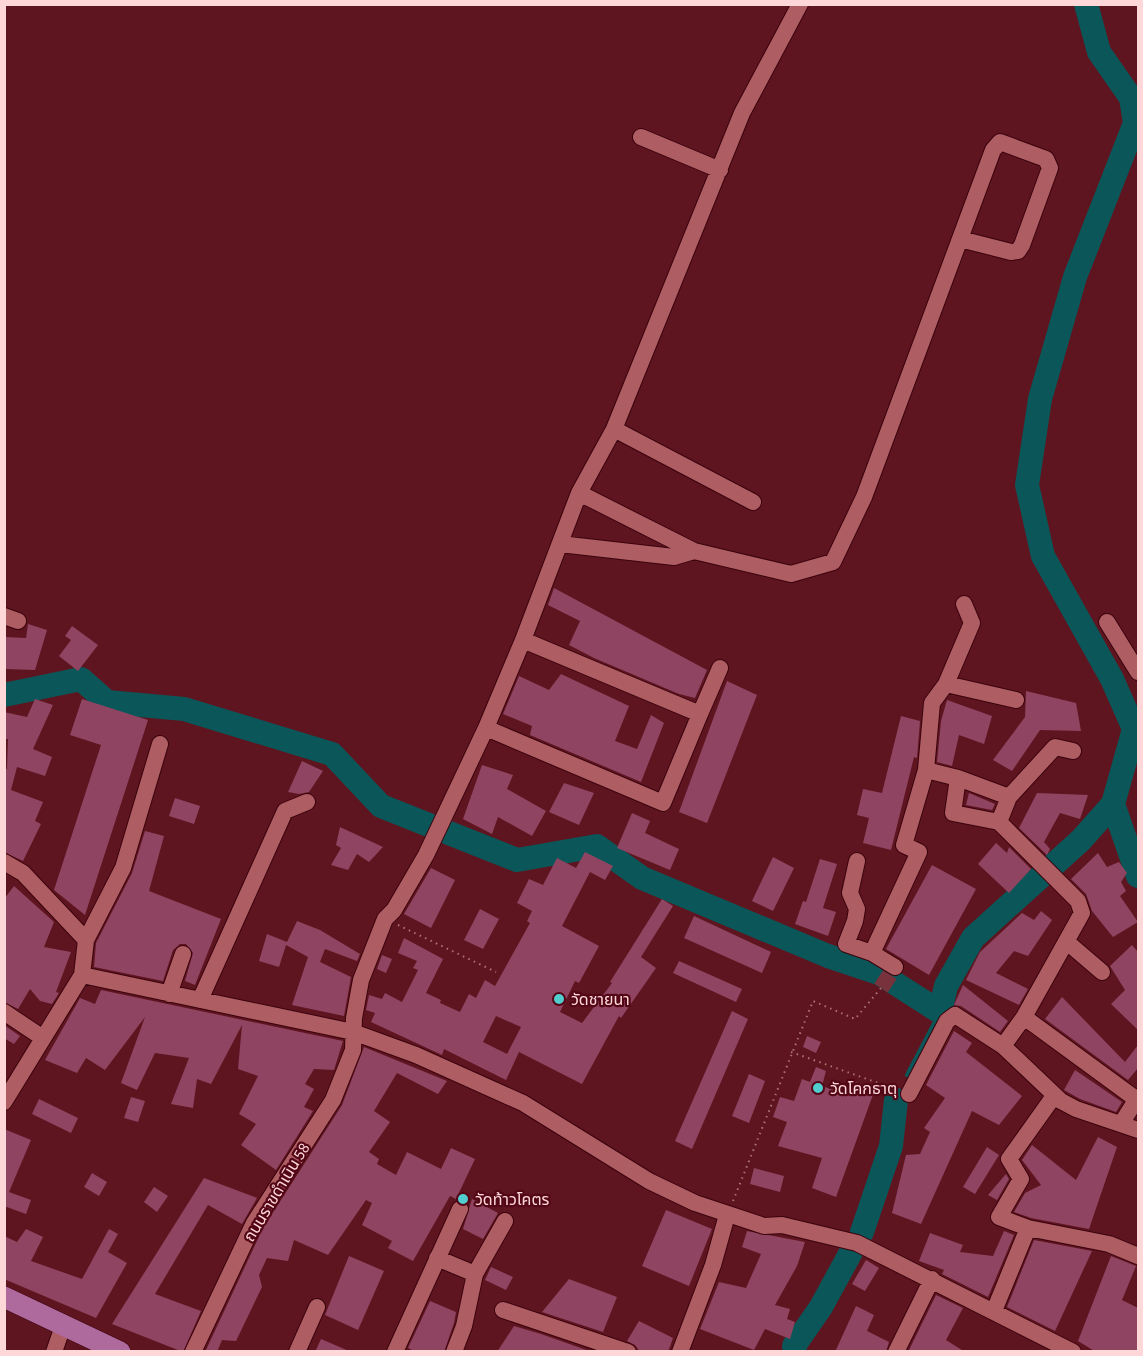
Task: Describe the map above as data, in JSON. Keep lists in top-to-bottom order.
{
  "streets": {
    "street": ["ถนนราขดำเนิน 58"]
  },
  "places": ["วัดชายนา", "วัดโคกธาตุ", "วัดท้าวโคตร"]
}
